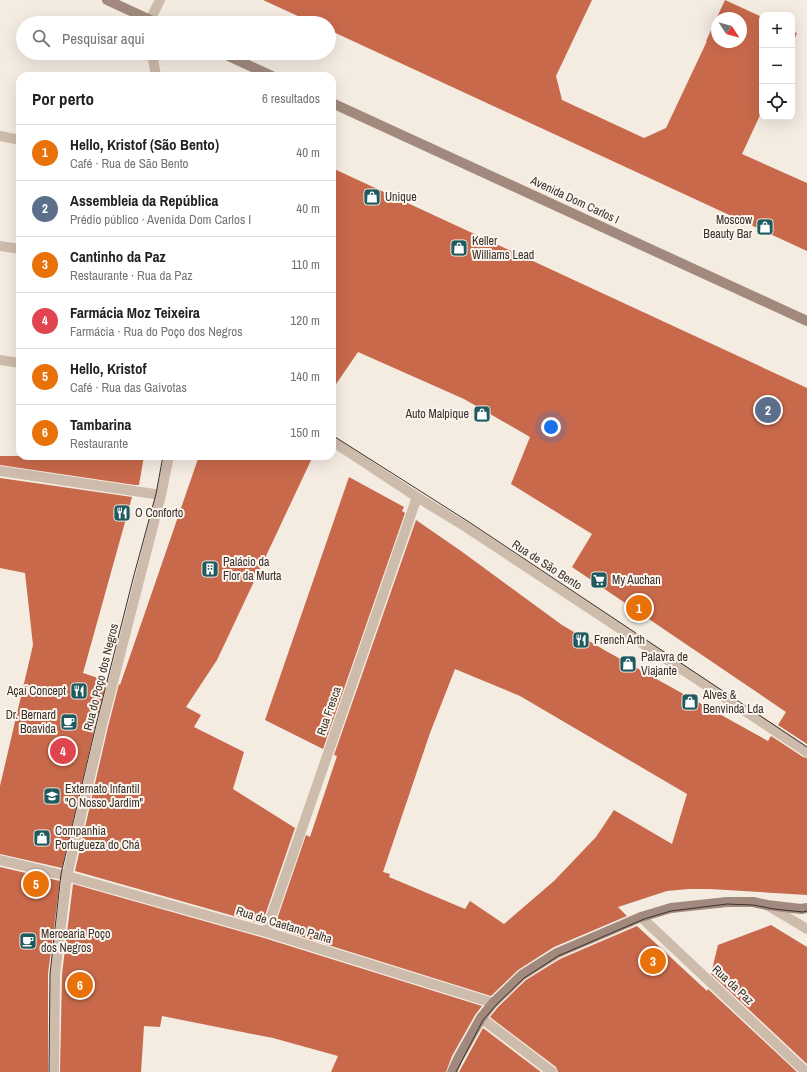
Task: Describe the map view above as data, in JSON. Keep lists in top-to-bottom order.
{
  "streets": {
    "main road": ["Avenida Dom Carlos I"],
    "street": [
      "Rua de São Bento",
      "Rua do Poço dos Negros",
      "Rua Fresca",
      "Rua de Caetano Palha",
      "Rua da Paz"
    ]
  },
  "crossings": [
    ["Rua de São Bento", "Rua Fresca"],
    ["Rua do Poço dos Negros", "Rua de Caetano Palha"],
    ["Rua Fresca", "Rua de Caetano Palha"]
  ],
  "places": {
    "shop": [
      "Unique",
      "Moscow Beauty Bar",
      "Keller Williams Lead",
      "Auto Malpique",
      "Palavra de Viajante",
      "Alves & Benvinda Lda",
      "Companhia Portugueza do Chá"
    ],
    "restaurant": ["O Conforto", "French Arth", "Açaí Concept"],
    "building": ["Palácio da Flor da Murta"],
    "supermarket": ["My Auchan"],
    "cafe": ["Dr. Bernard Boavida", "Mercearia Poço dos Negros"],
    "school or university": ["Externato Infantil \"O Nosso Jardim\""]
  },
  "north": "bottom right",
  "page": {
    "map_buttons": ["+", "−"],
    "search": "Pesquisar aqui",
    "heading": ["Por perto", "6 resultados"],
    "list": [
      {
        "mark": "1",
        "name": "Hello, Kristof (São Bento)",
        "note": "Café · Rua de São Bento",
        "value": "40 m"
      },
      {
        "mark": "2",
        "name": "Assembleia da República",
        "note": "Prédio público · Avenida Dom Carlos I",
        "value": "40 m"
      },
      {
        "mark": "3",
        "name": "Cantinho da Paz",
        "note": "Restaurante · Rua da Paz",
        "value": "110 m"
      },
      {
        "mark": "4",
        "name": "Farmácia Moz Teixeira",
        "note": "Farmácia · Rua do Poço dos Negros",
        "value": "120 m"
      },
      {
        "mark": "5",
        "name": "Hello, Kristof",
        "note": "Café · Rua das Gaivotas",
        "value": "140 m"
      },
      {
        "mark": "6",
        "name": "Tambarina",
        "note": "Restaurante",
        "value": "150 m"
      }
    ],
    "pins": [
      "2",
      "1",
      "4",
      "5",
      "3",
      "6"
    ]
  }
}
